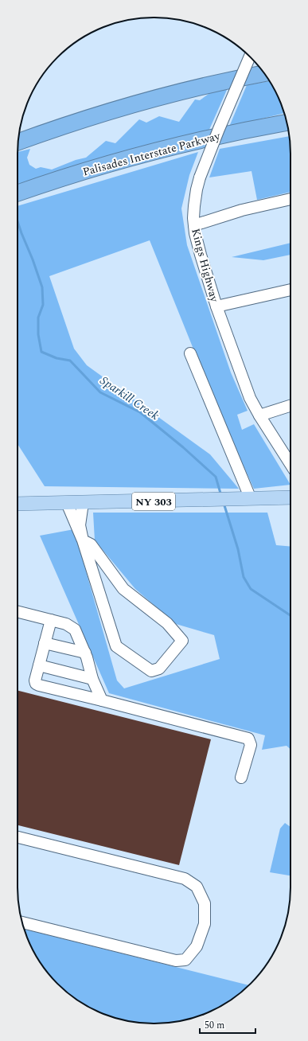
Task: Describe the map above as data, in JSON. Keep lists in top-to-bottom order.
{
  "streets": {
    "highway": ["Palisades Interstate Parkway"],
    "main road": ["NY 303"],
    "street": ["Kings Highway"]
  },
  "water": ["Sparkill Creek"],
  "scale_bar": "50 m"
}
